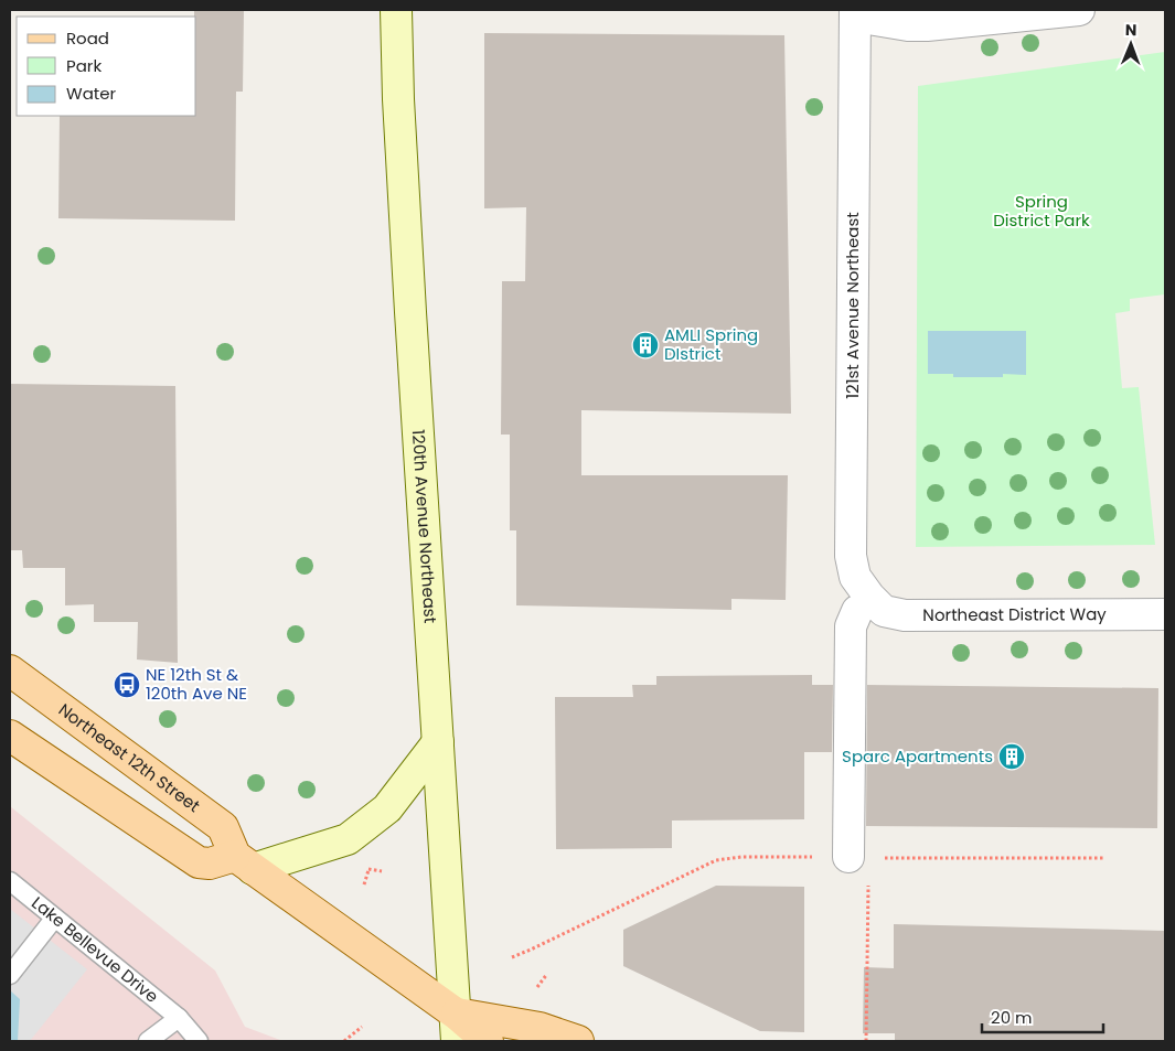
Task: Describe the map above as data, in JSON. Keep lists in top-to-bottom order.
{
  "streets": {
    "main road": ["Northeast 12th Street"],
    "street": ["121st Avenue Northeast", "120th Avenue Northeast", "Northeast District Way"],
    "lane": ["Lake Bellevue Drive"]
  },
  "crossings": [
    ["121st Avenue Northeast", "Northeast District Way"]
  ],
  "parks": ["Spring District Park"],
  "places": {
    "building": ["AMLI Spring DIstrict", "Sparc Apartments"],
    "bus stop": ["NE 12th St & 120th Ave NE"]
  },
  "legend": ["Road", "Park", "Water"],
  "scale_bar": "20 m",
  "north": "top"
}
